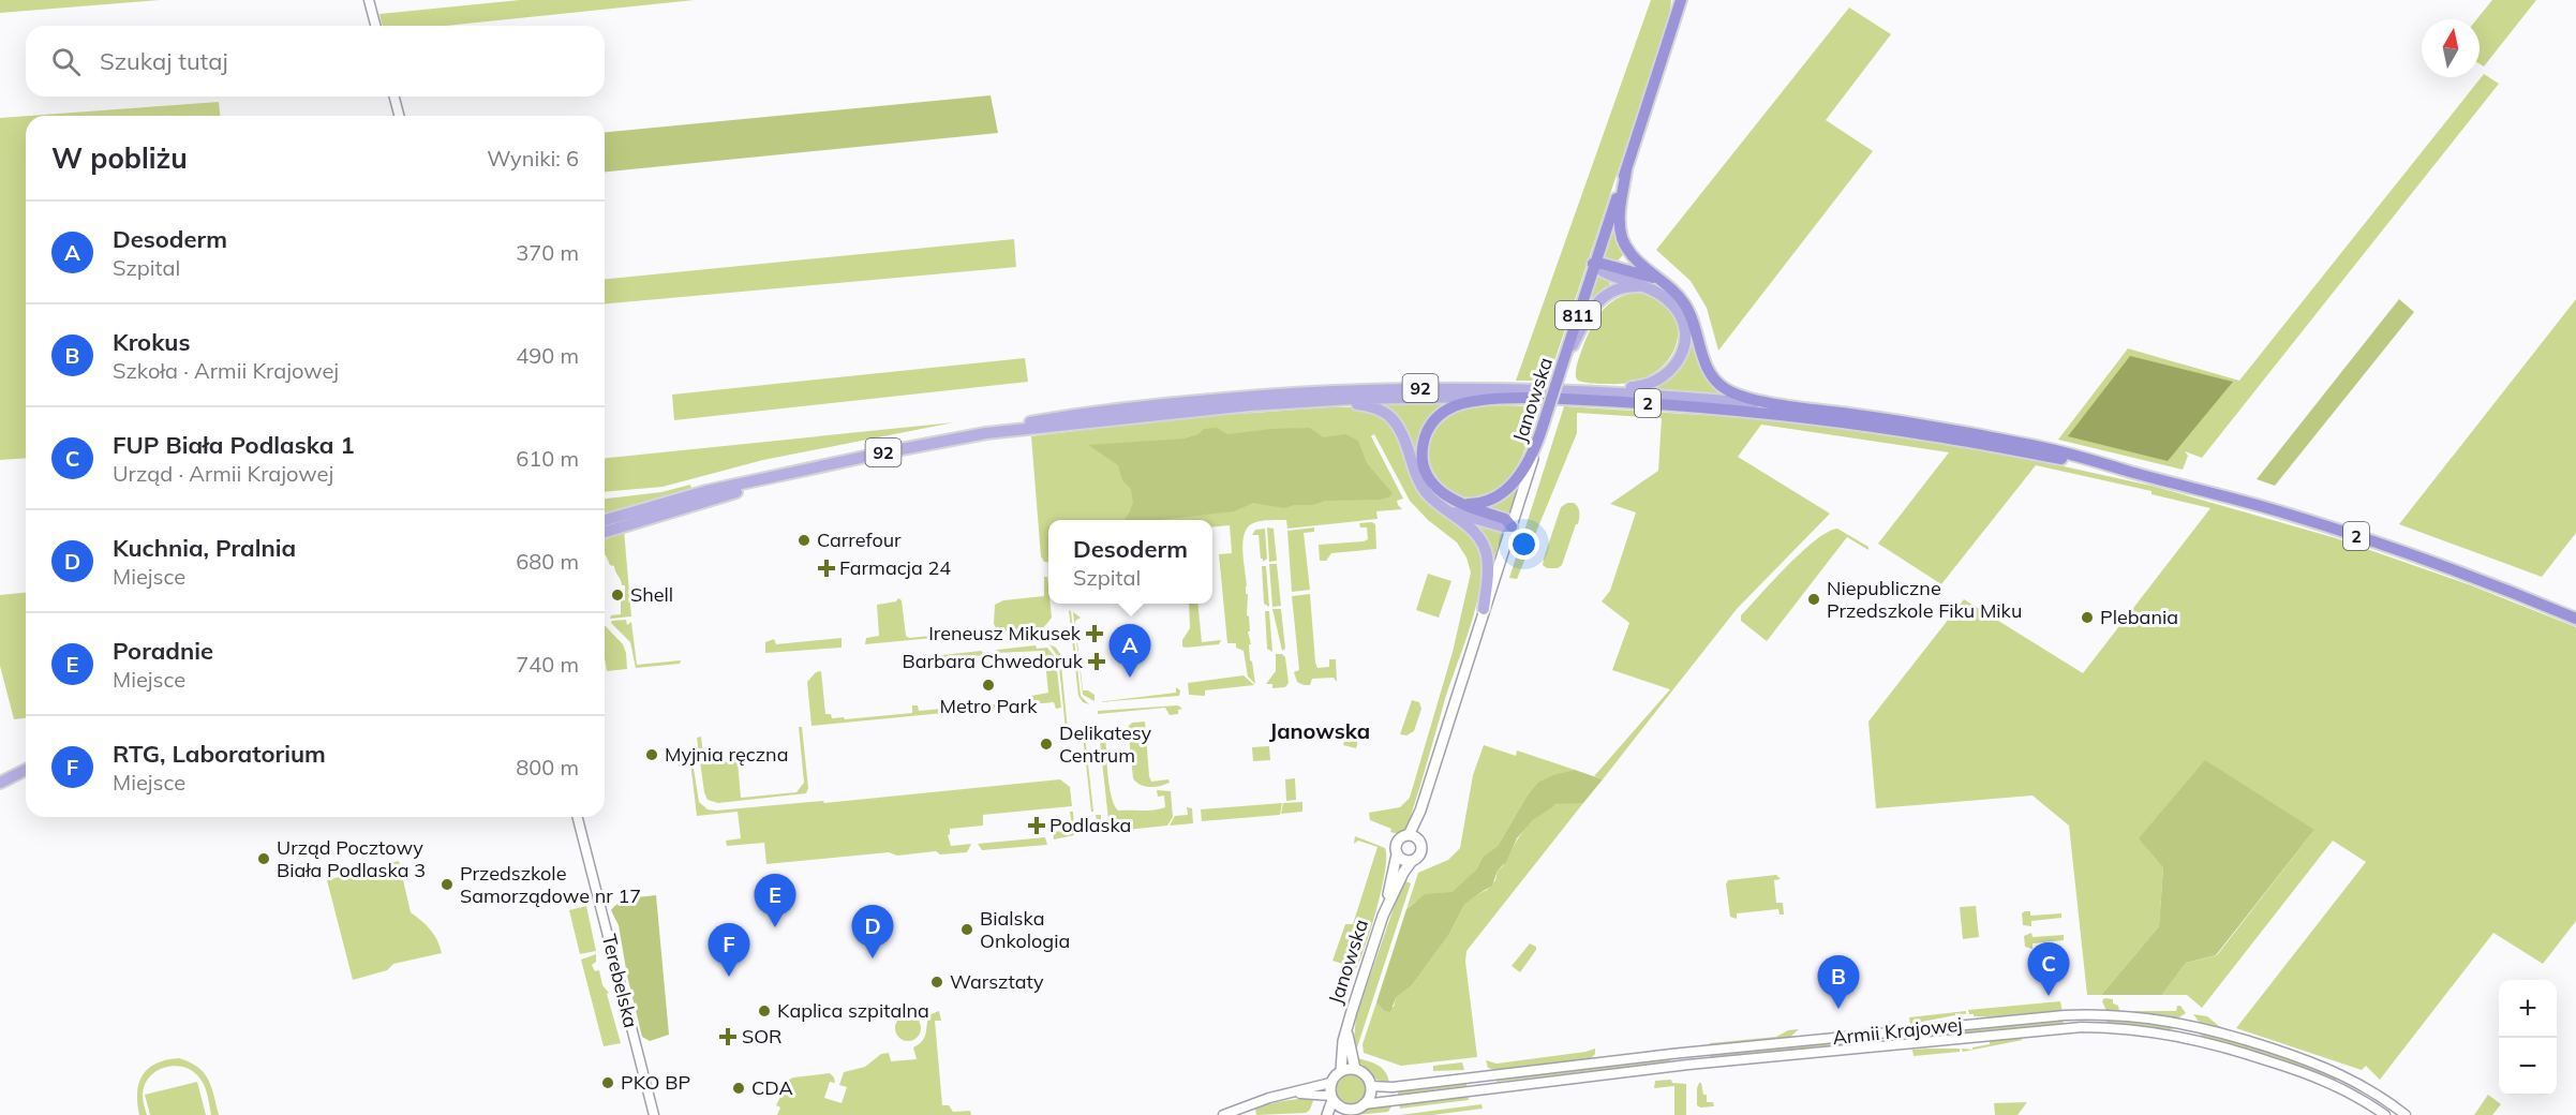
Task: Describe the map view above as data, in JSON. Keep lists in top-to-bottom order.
{
  "streets": {
    "highway": ["811", "Janowska", "2"],
    "main road": ["92"],
    "street": ["Terebelska", "Armii Krajowej"]
  },
  "crossings": [
    ["92", "2"],
    ["Janowska", "Armii Krajowej"]
  ],
  "districts": ["Janowska"],
  "places": {
    "other": [
      "Carrefour",
      "Shell",
      "Niepubliczne Przedszkole Fiku Miku",
      "Plebania",
      "Metro Park",
      "Delikatesy Centrum",
      "Myjnia ręczna",
      "Urząd Pocztowy Biała Podlaska 3",
      "Przedszkole Samorządowe nr 17",
      "Bialska Onkologia",
      "Warsztaty",
      "Kaplica szpitalna",
      "PKO BP",
      "CDA"
    ],
    "health": [
      "Farmacja 24",
      "Ireneusz Mikusek",
      "Barbara Chwedoruk",
      "Podlaska",
      "SOR"
    ]
  },
  "north": "top",
  "page": {
    "search": "Szukaj tutaj",
    "heading": ["W pobliżu", "Wyniki: 6"],
    "list": [
      {
        "mark": "A",
        "name": "Desoderm",
        "note": "Szpital",
        "value": "370 m"
      },
      {
        "mark": "B",
        "name": "Krokus",
        "note": "Szkoła · Armii Krajowej",
        "value": "490 m"
      },
      {
        "mark": "C",
        "name": "FUP Biała Podlaska 1",
        "note": "Urząd · Armii Krajowej",
        "value": "610 m"
      },
      {
        "mark": "D",
        "name": "Kuchnia, Pralnia",
        "note": "Miejsce",
        "value": "680 m"
      },
      {
        "mark": "E",
        "name": "Poradnie",
        "note": "Miejsce",
        "value": "740 m"
      },
      {
        "mark": "F",
        "name": "RTG, Laboratorium",
        "note": "Miejsce",
        "value": "800 m"
      }
    ],
    "popup": ["Desoderm", "Szpital"],
    "pins": [
      "A",
      "E",
      "D",
      "F",
      "C",
      "B"
    ],
    "map_buttons": ["+", "−"]
  }
}
